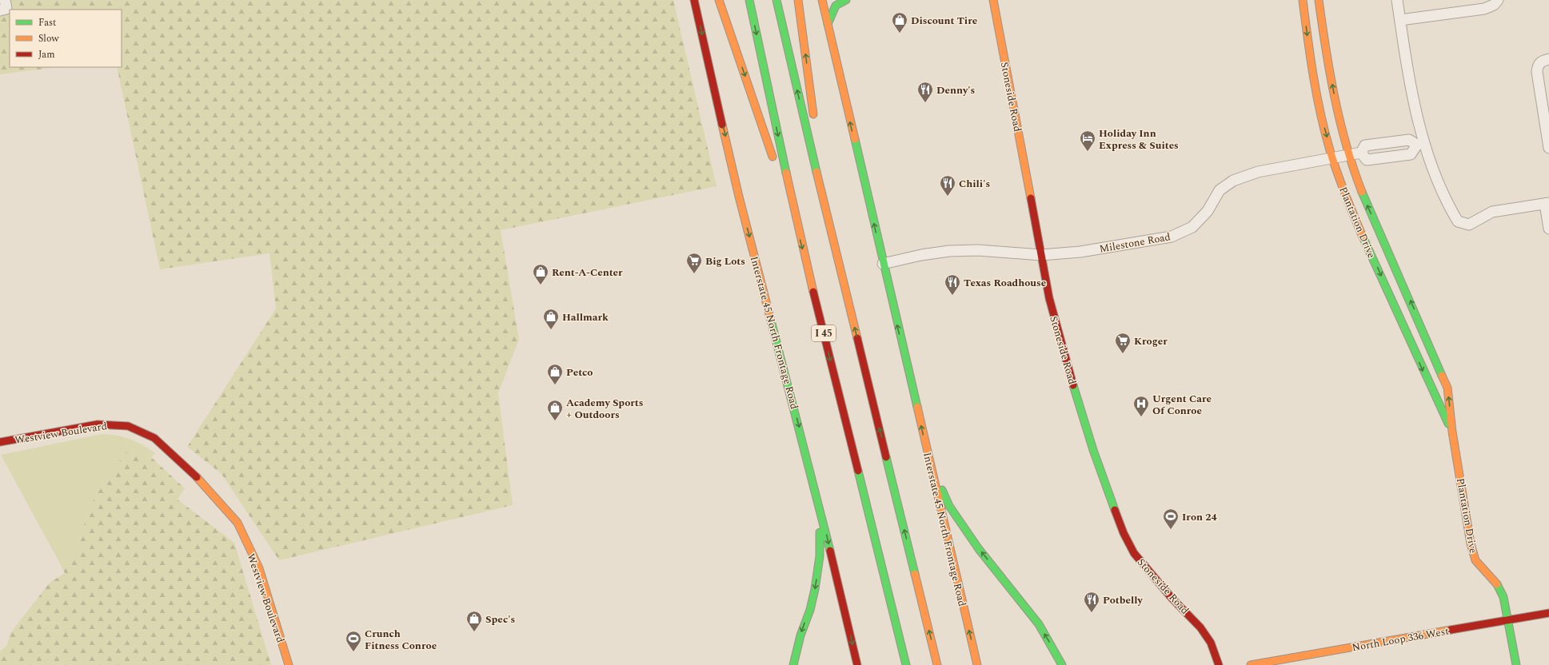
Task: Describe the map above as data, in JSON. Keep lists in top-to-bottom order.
{
  "streets": {
    "main road": [
      "Stoneside Road",
      "Plantation Drive",
      "Interstate 45 North Frontage Road",
      "I 45",
      "Westview Boulevard",
      "North Loop 336 West"
    ],
    "street": ["Milestone Road"]
  },
  "crossings": [
    ["Stoneside Road", "Milestone Road"],
    ["Plantation Drive", "Milestone Road"],
    ["Plantation Drive", "North Loop 336 West"],
    ["Milestone Road", "Interstate 45 North Frontage Road"]
  ],
  "places": {
    "shop": [
      "Discount Tire",
      "Rent-A-Center",
      "Hallmark",
      "Petco",
      "Academy Sports + Outdoors",
      "Spec's"
    ],
    "restaurant": [
      "Denny's",
      "Chili's",
      "Texas Roadhouse",
      "Potbelly"
    ],
    "hotel": ["Holiday Inn Express & Suites"],
    "supermarket": ["Big Lots", "Kroger"],
    "hospital": ["Urgent Care Of Conroe"],
    "sports": ["Iron 24", "Crunch Fitness Conroe"]
  },
  "legend": ["Fast", "Slow", "Jam"]
}
